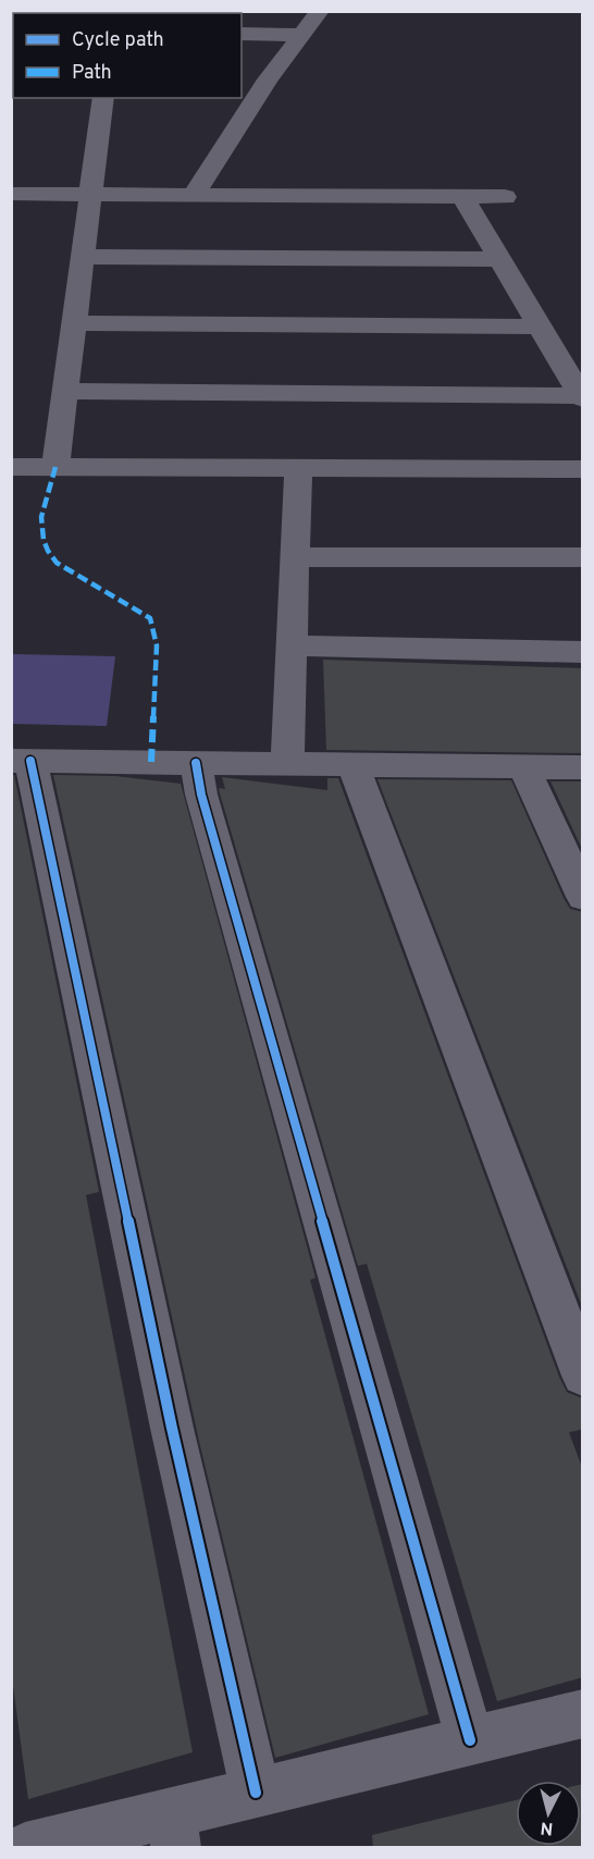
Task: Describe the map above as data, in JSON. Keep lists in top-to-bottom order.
{
  "legend": ["Cycle path", "Path"],
  "north": "bottom"
}
